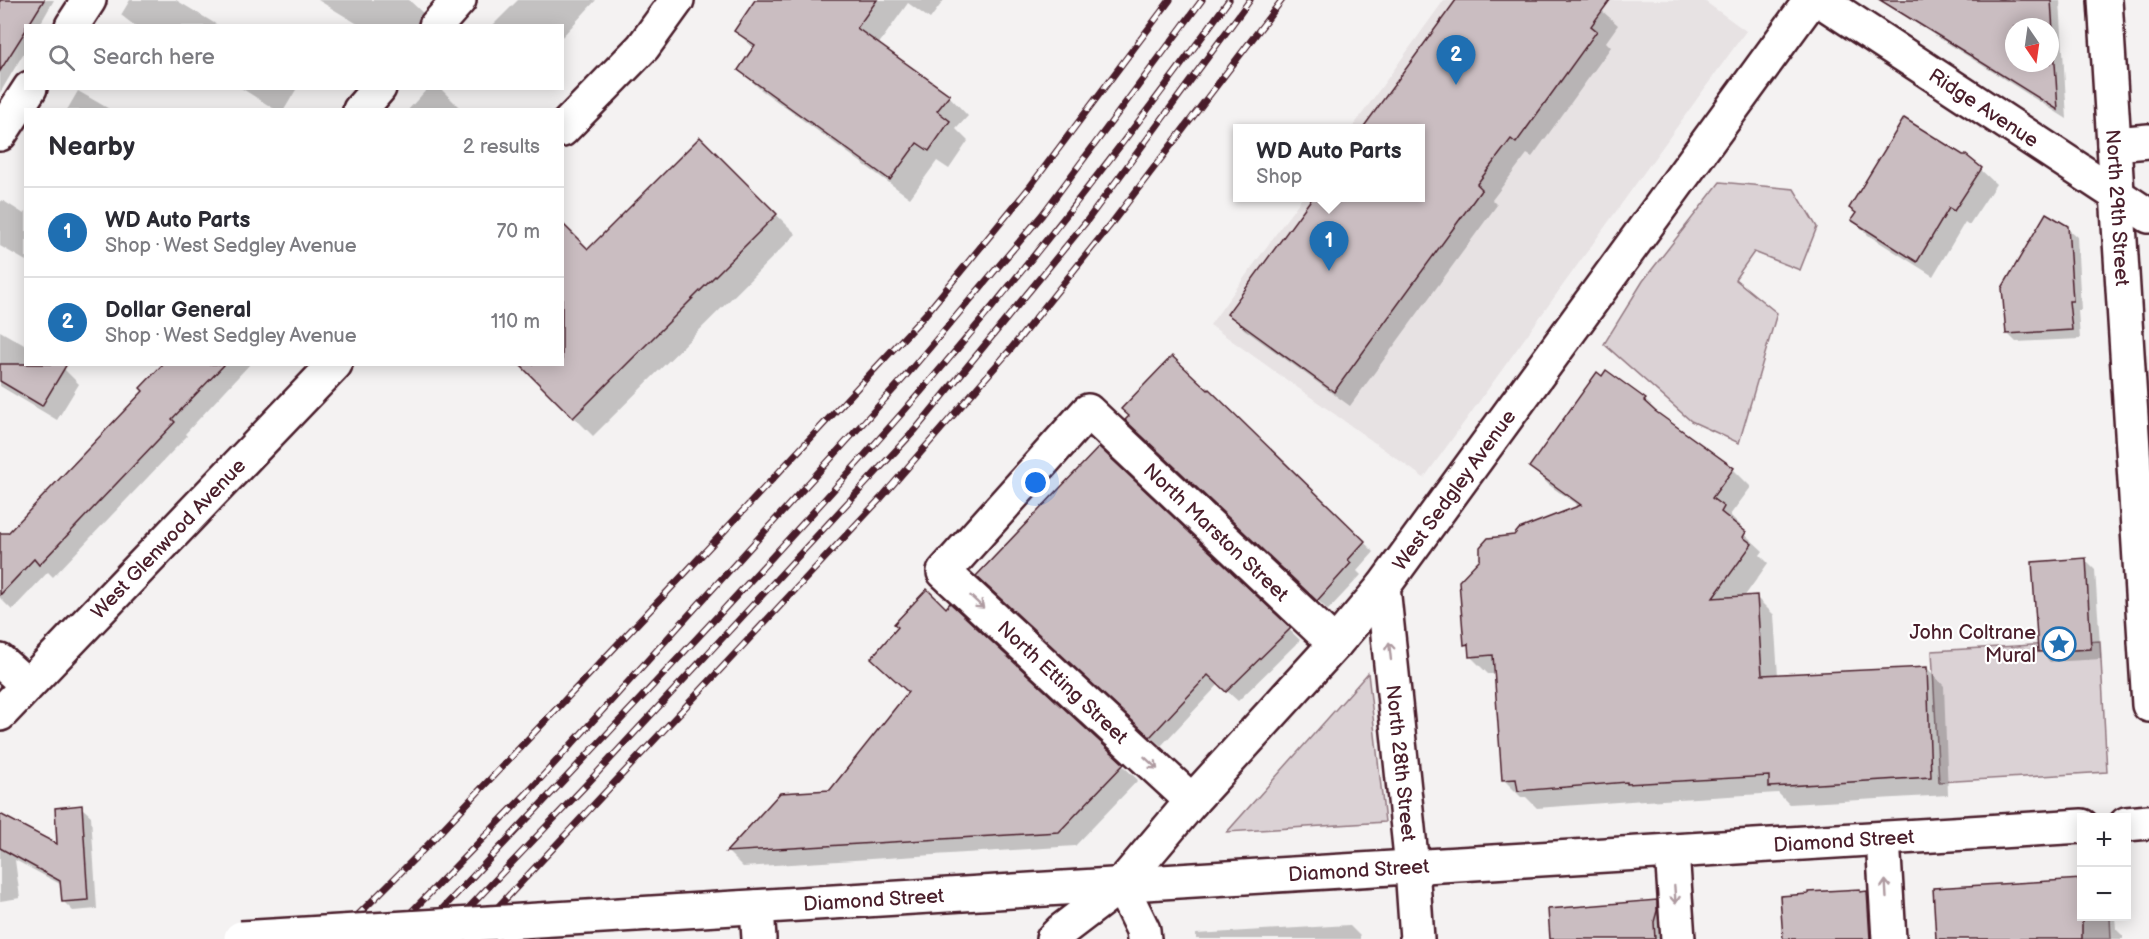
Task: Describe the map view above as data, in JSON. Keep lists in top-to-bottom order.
{
  "streets": {
    "street": [
      "Ridge Avenue",
      "North 29th Street",
      "West Sedgley Avenue",
      "North Marston Street",
      "West Glenwood Avenue",
      "North Etting Street",
      "North 28th Street",
      "Diamond Street"
    ]
  },
  "crossings": [
    ["Ridge Avenue", "North 29th Street"],
    ["West Sedgley Avenue", "North Marston Street"],
    ["West Sedgley Avenue", "North Etting Street"],
    ["West Sedgley Avenue", "North 28th Street"],
    ["West Sedgley Avenue", "Diamond Street"],
    ["North Marston Street", "North Etting Street"],
    ["North 28th Street", "Diamond Street"]
  ],
  "one_way": ["North 28th Street"],
  "places": {
    "place": ["John Coltrane Mural"]
  },
  "north": "bottom",
  "page": {
    "search": "Search here",
    "pins": ["2", "1"],
    "heading": ["Nearby", "2 results"],
    "popup": ["WD Auto Parts", "Shop"],
    "list": [
      {
        "mark": "1",
        "name": "WD Auto Parts",
        "note": "Shop · West Sedgley Avenue",
        "value": "70 m"
      },
      {
        "mark": "2",
        "name": "Dollar General",
        "note": "Shop · West Sedgley Avenue",
        "value": "110 m"
      }
    ],
    "map_buttons": ["+", "−"]
  }
}
